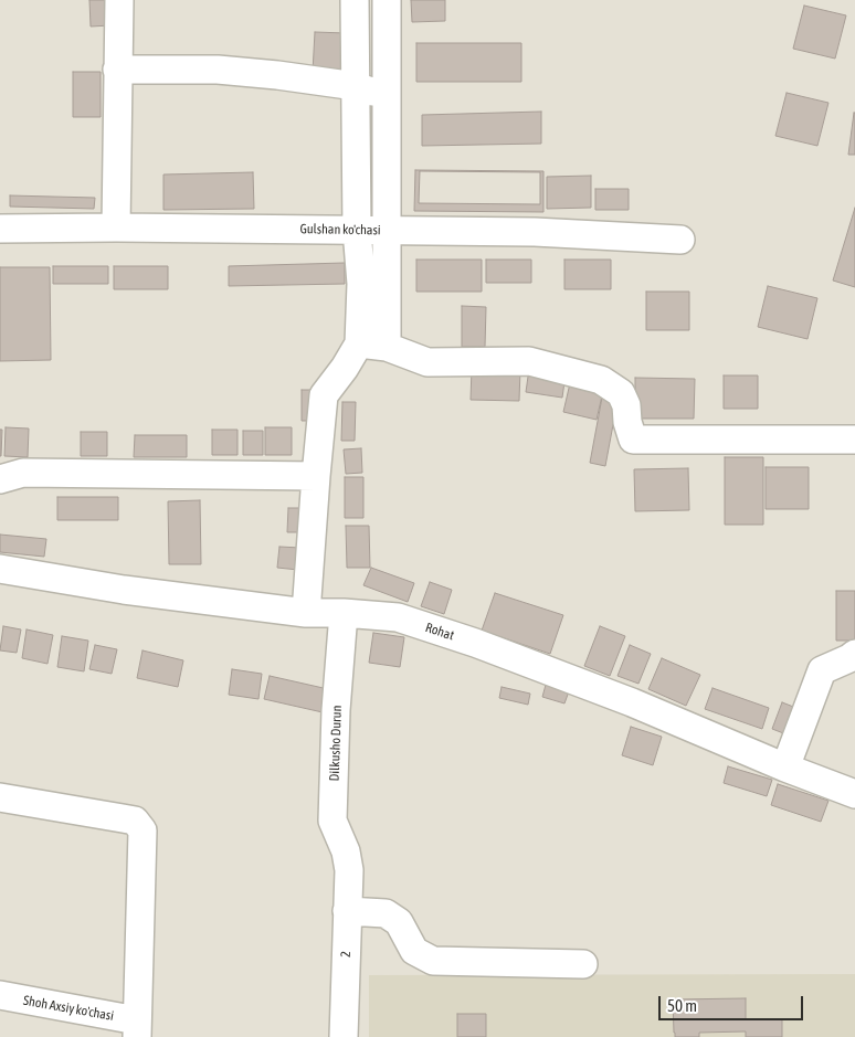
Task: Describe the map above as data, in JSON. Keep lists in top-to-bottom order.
{
  "streets": {
    "street": [
      "Gulshan ko'chasi",
      "Rohat",
      "Dilkusho Durun",
      "2",
      "Shoh Axsiy ko'chasi"
    ]
  },
  "crossings": [
    ["Rohat", "Dilkusho Durun"],
    ["Dilkusho Durun", "2"]
  ],
  "scale_bar": "50 m"
}
